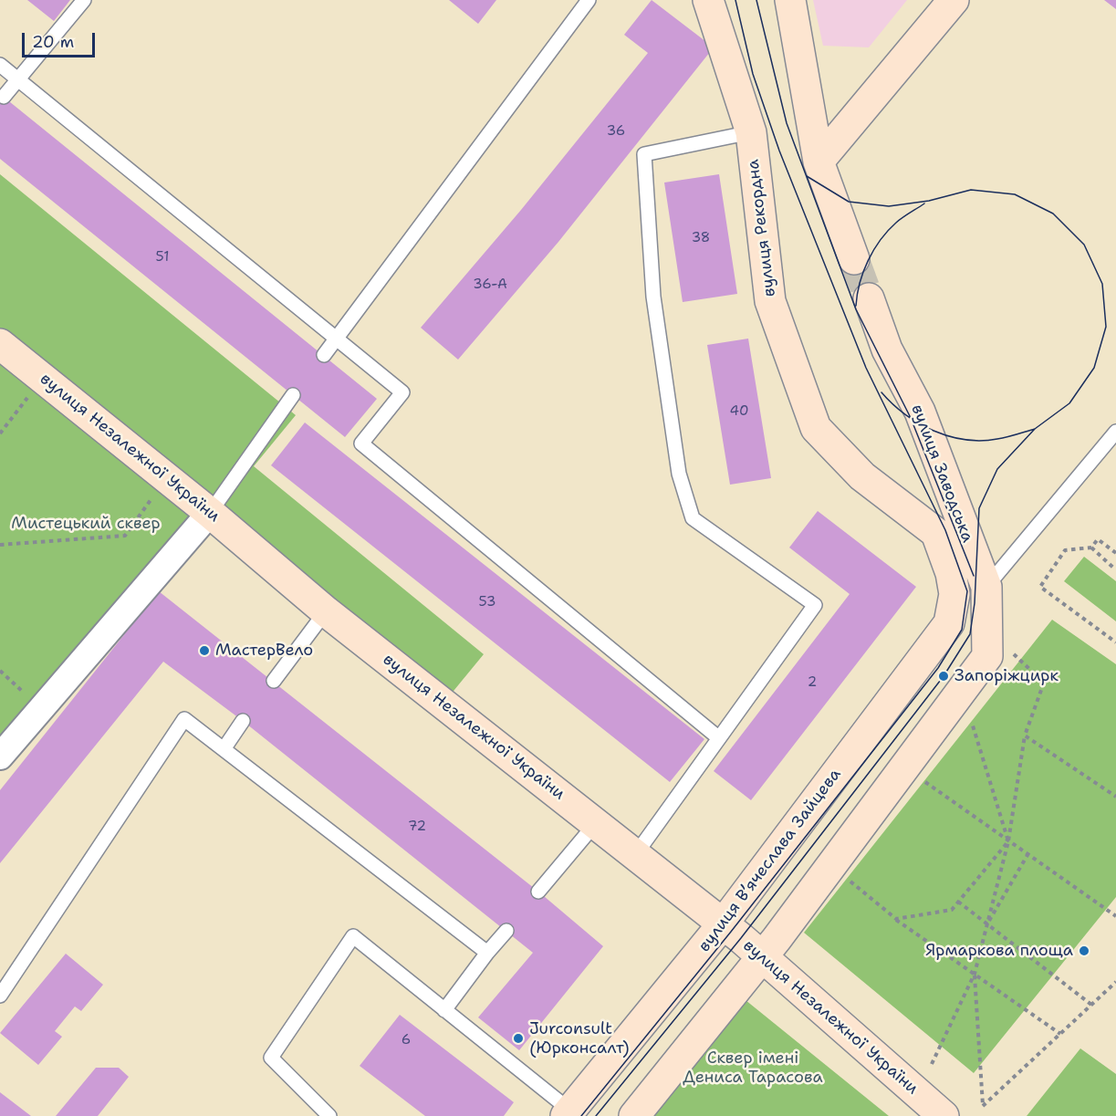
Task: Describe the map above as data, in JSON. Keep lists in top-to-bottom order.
{
  "streets": {
    "street": [
      "вулиця Рекордна",
      "вулиця Незалежної України",
      "вулиця Заводська",
      "вулиця Вʼячеслава Зайцева"
    ]
  },
  "crossings": [
    ["вулиця Рекордна", "вулиця Вʼячеслава Зайцева"],
    ["вулиця Незалежної України", "вулиця Вʼячеслава Зайцева"]
  ],
  "parks": ["Мистецький сквер", "Сквер імені Дениса Тарасова"],
  "places": [
    "МастерВело",
    "Запоріжцирк",
    "Ярмаркова площа",
    "Jurconsult (Юрконсалт)"
  ],
  "house_numbers": [
    "36",
    "38",
    "51",
    "36-А",
    "40",
    "53",
    "2",
    "72",
    "6"
  ],
  "scale_bar": "20 m"
}
